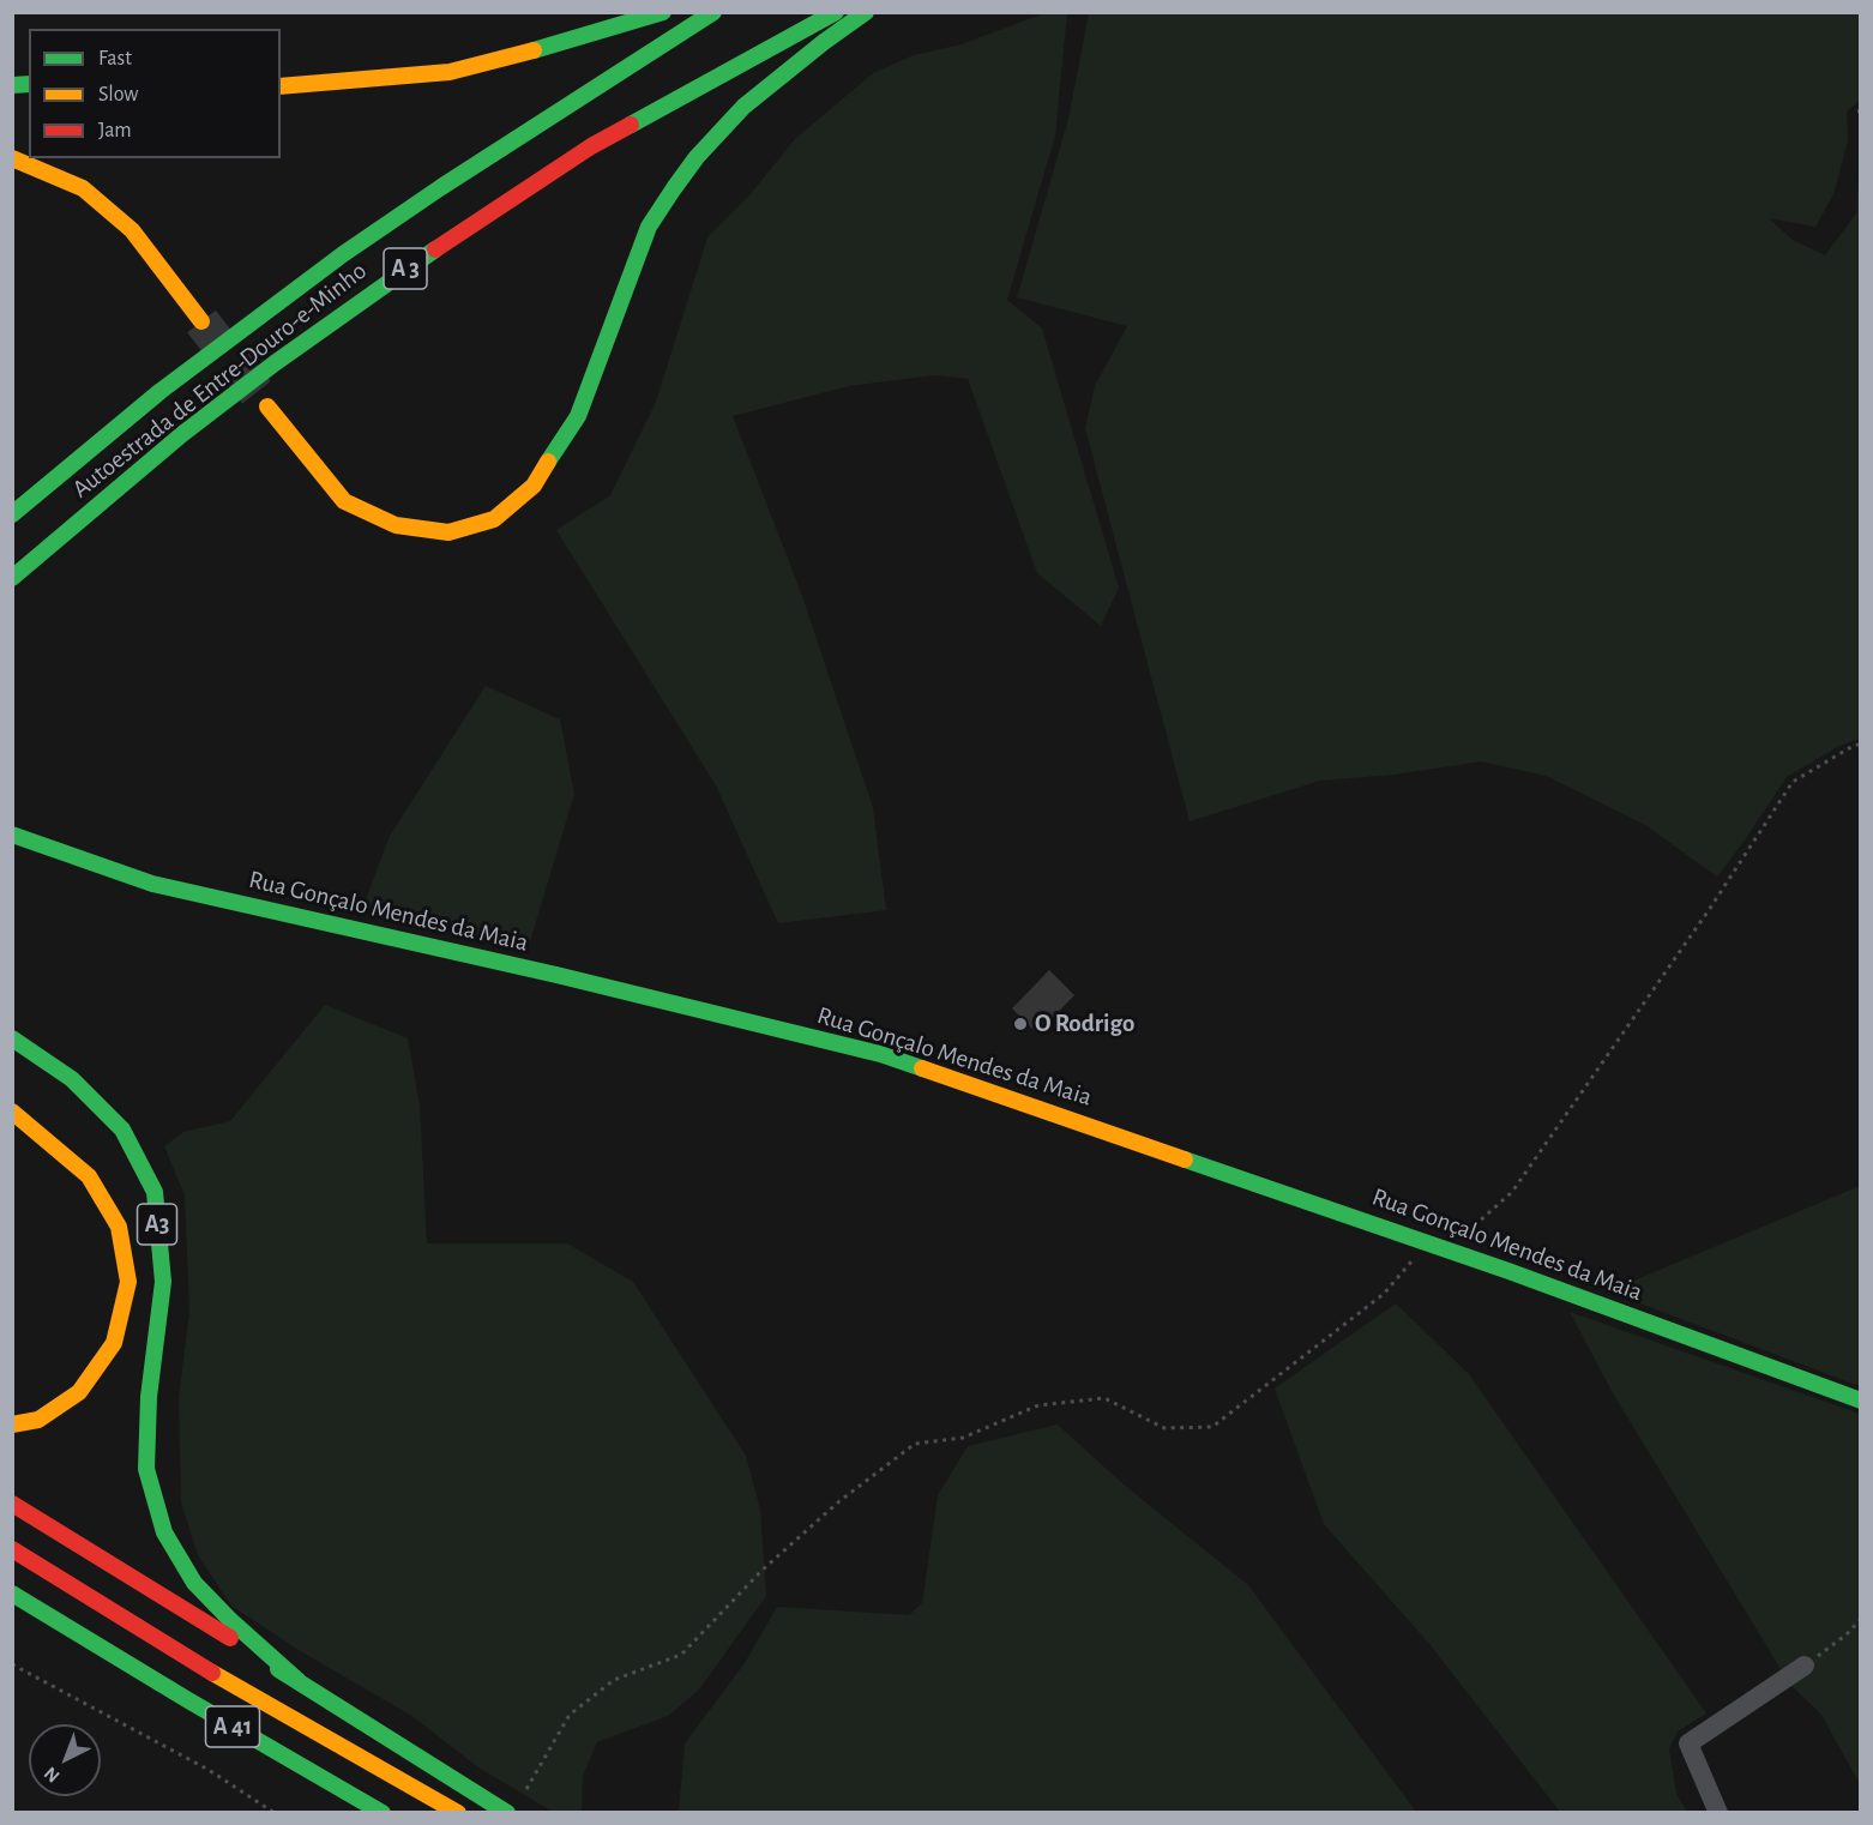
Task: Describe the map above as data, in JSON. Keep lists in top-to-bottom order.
{
  "streets": {
    "main road": [
      "A 3",
      "Autoestrada de Entre-Douro-e-Minho",
      "Rua Gonçalo Mendes da Maia",
      "A3",
      "A 41"
    ]
  },
  "places": ["O Rodrigo"],
  "legend": ["Fast", "Slow", "Jam"],
  "north": "bottom left"
}
